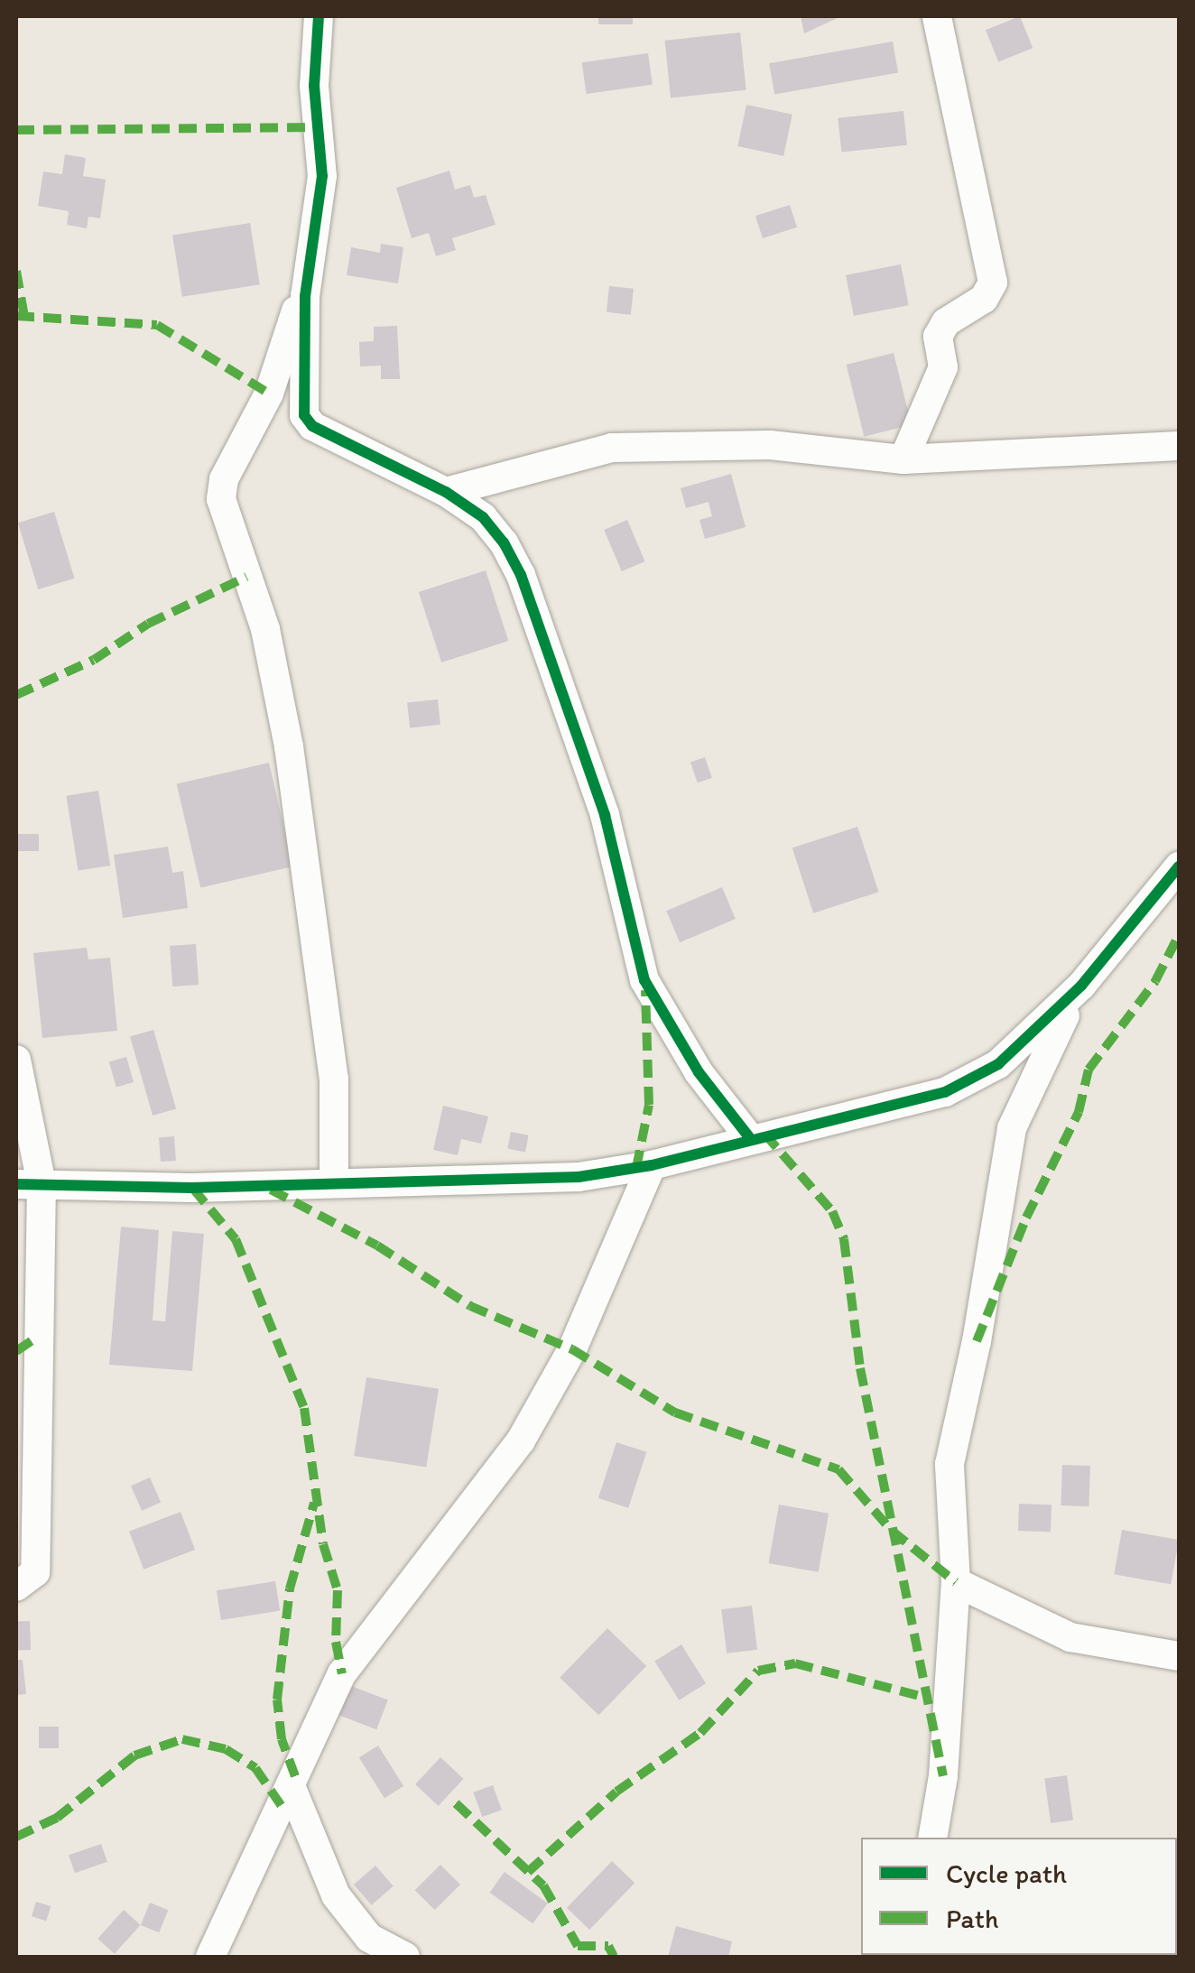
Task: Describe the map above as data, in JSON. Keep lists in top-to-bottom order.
{
  "legend": ["Cycle path", "Path"]
}
